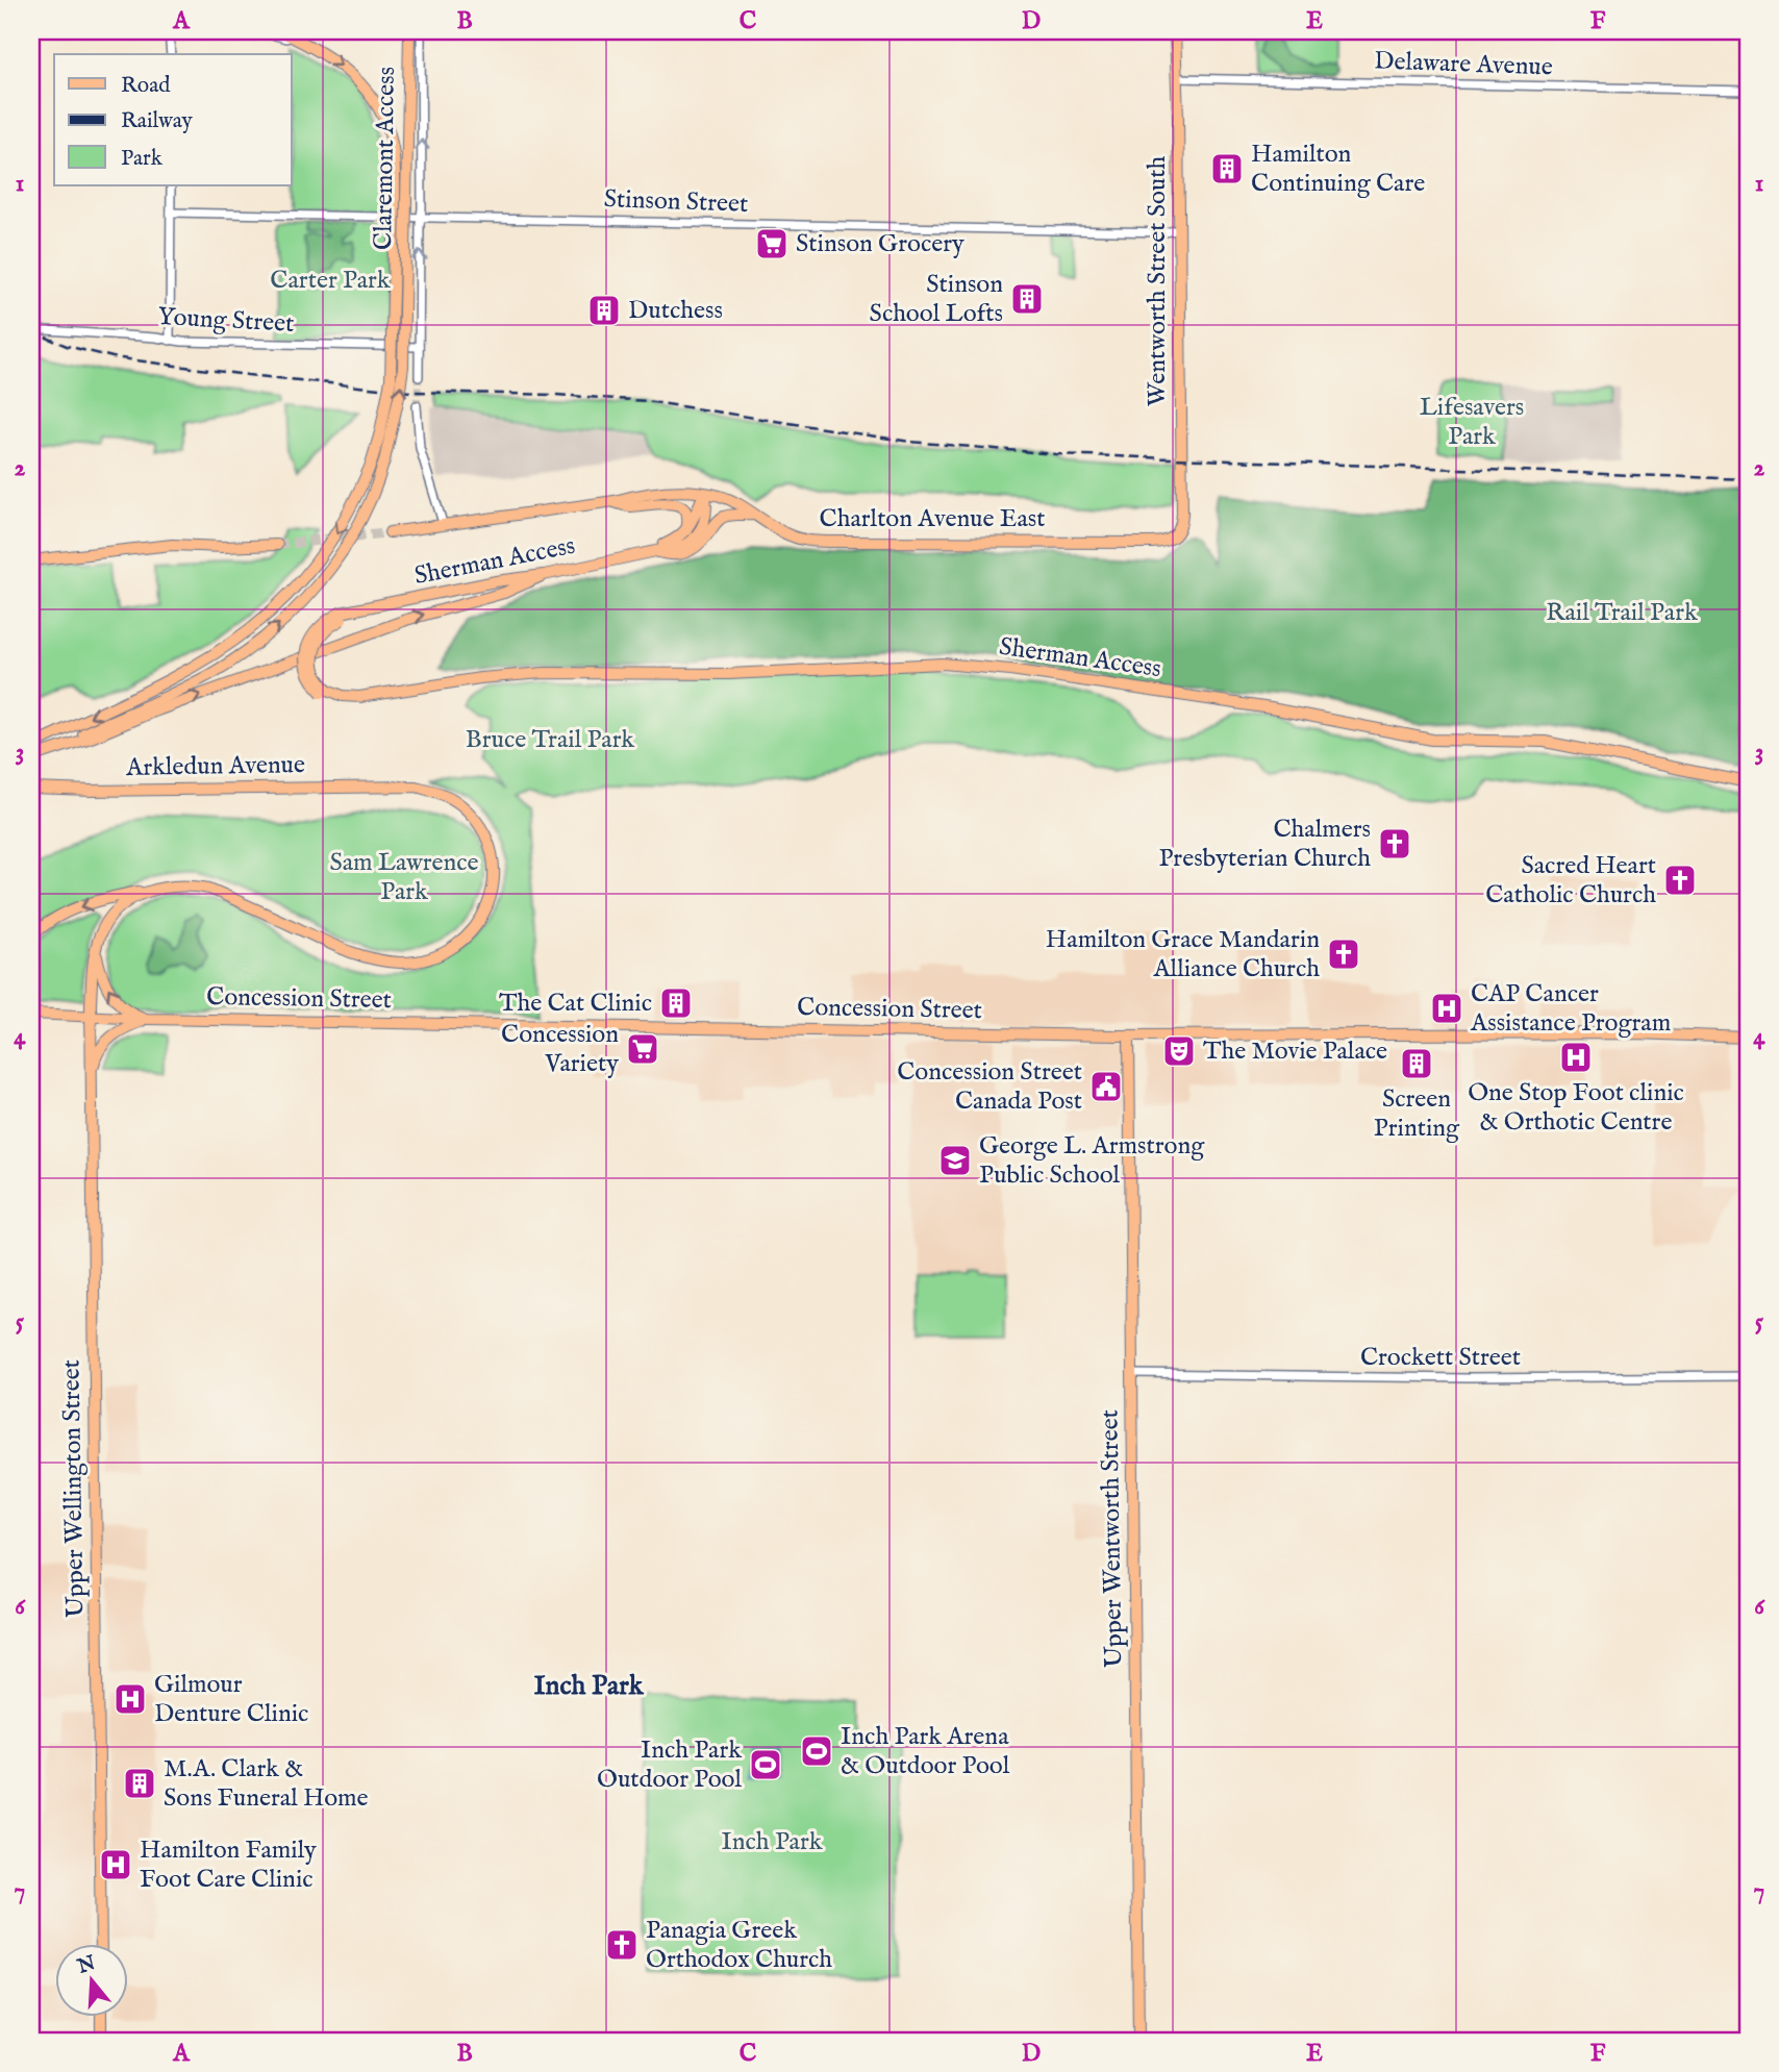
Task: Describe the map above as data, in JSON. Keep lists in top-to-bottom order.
{
  "streets": {
    "main road": [
      "Claremont Access",
      "Wentworth Street South",
      "Charlton Avenue East",
      "Sherman Access",
      "Arkledun Avenue",
      "Concession Street",
      "Upper Wellington Street",
      "Upper Wentworth Street"
    ],
    "street": [
      "Delaware Avenue",
      "Stinson Street",
      "Young Street",
      "Crockett Street"
    ]
  },
  "crossings": [
    ["Delaware Avenue", "Wentworth Street South"],
    ["Stinson Street", "Wentworth Street South"],
    ["Wentworth Street South", "Charlton Avenue East"],
    ["Charlton Avenue East", "Sherman Access"],
    ["Concession Street", "Upper Wellington Street"],
    ["Concession Street", "Upper Wentworth Street"],
    ["Crockett Street", "Upper Wentworth Street"]
  ],
  "districts": ["Inch Park"],
  "parks": [
    "Carter Park",
    "Lifesavers Park",
    "Rail Trail Park",
    "Bruce Trail Park",
    "Sam Lawrence Park",
    "Inch Park"
  ],
  "places": {
    "building": [
      "Hamilton Continuing Care",
      "Stinson School Lofts",
      "Dutchess",
      "The Cat Clinic",
      "Screen Printing",
      "M.A. Clark & Sons Funeral Home"
    ],
    "supermarket": ["Stinson Grocery", "Concession Variety"],
    "church": [
      "Chalmers Presbyterian Church",
      "Sacred Heart Catholic Church",
      "Hamilton Grace Mandarin Alliance Church",
      "Panagia Greek Orthodox Church"
    ],
    "hospital": [
      "CAP Cancer Assistance Program",
      "One Stop Foot clinic & Orthotic Centre",
      "Gilmour Denture Clinic",
      "Hamilton Family Foot Care Clinic"
    ],
    "theatre": ["The Movie Palace"],
    "public building": ["Concession Street Canada Post"],
    "school or university": ["George L. Armstrong Public School"],
    "sports": ["Inch Park Arena & Outdoor Pool", "Inch Park Outdoor Pool"]
  },
  "legend": ["Road", "Railway", "Park"],
  "north": "top",
  "grid": {
    "columns": [
      "A",
      "B",
      "C",
      "D",
      "E",
      "F"
    ],
    "rows": [
      "1",
      "2",
      "3",
      "4",
      "5",
      "6",
      "7"
    ]
  }
}
